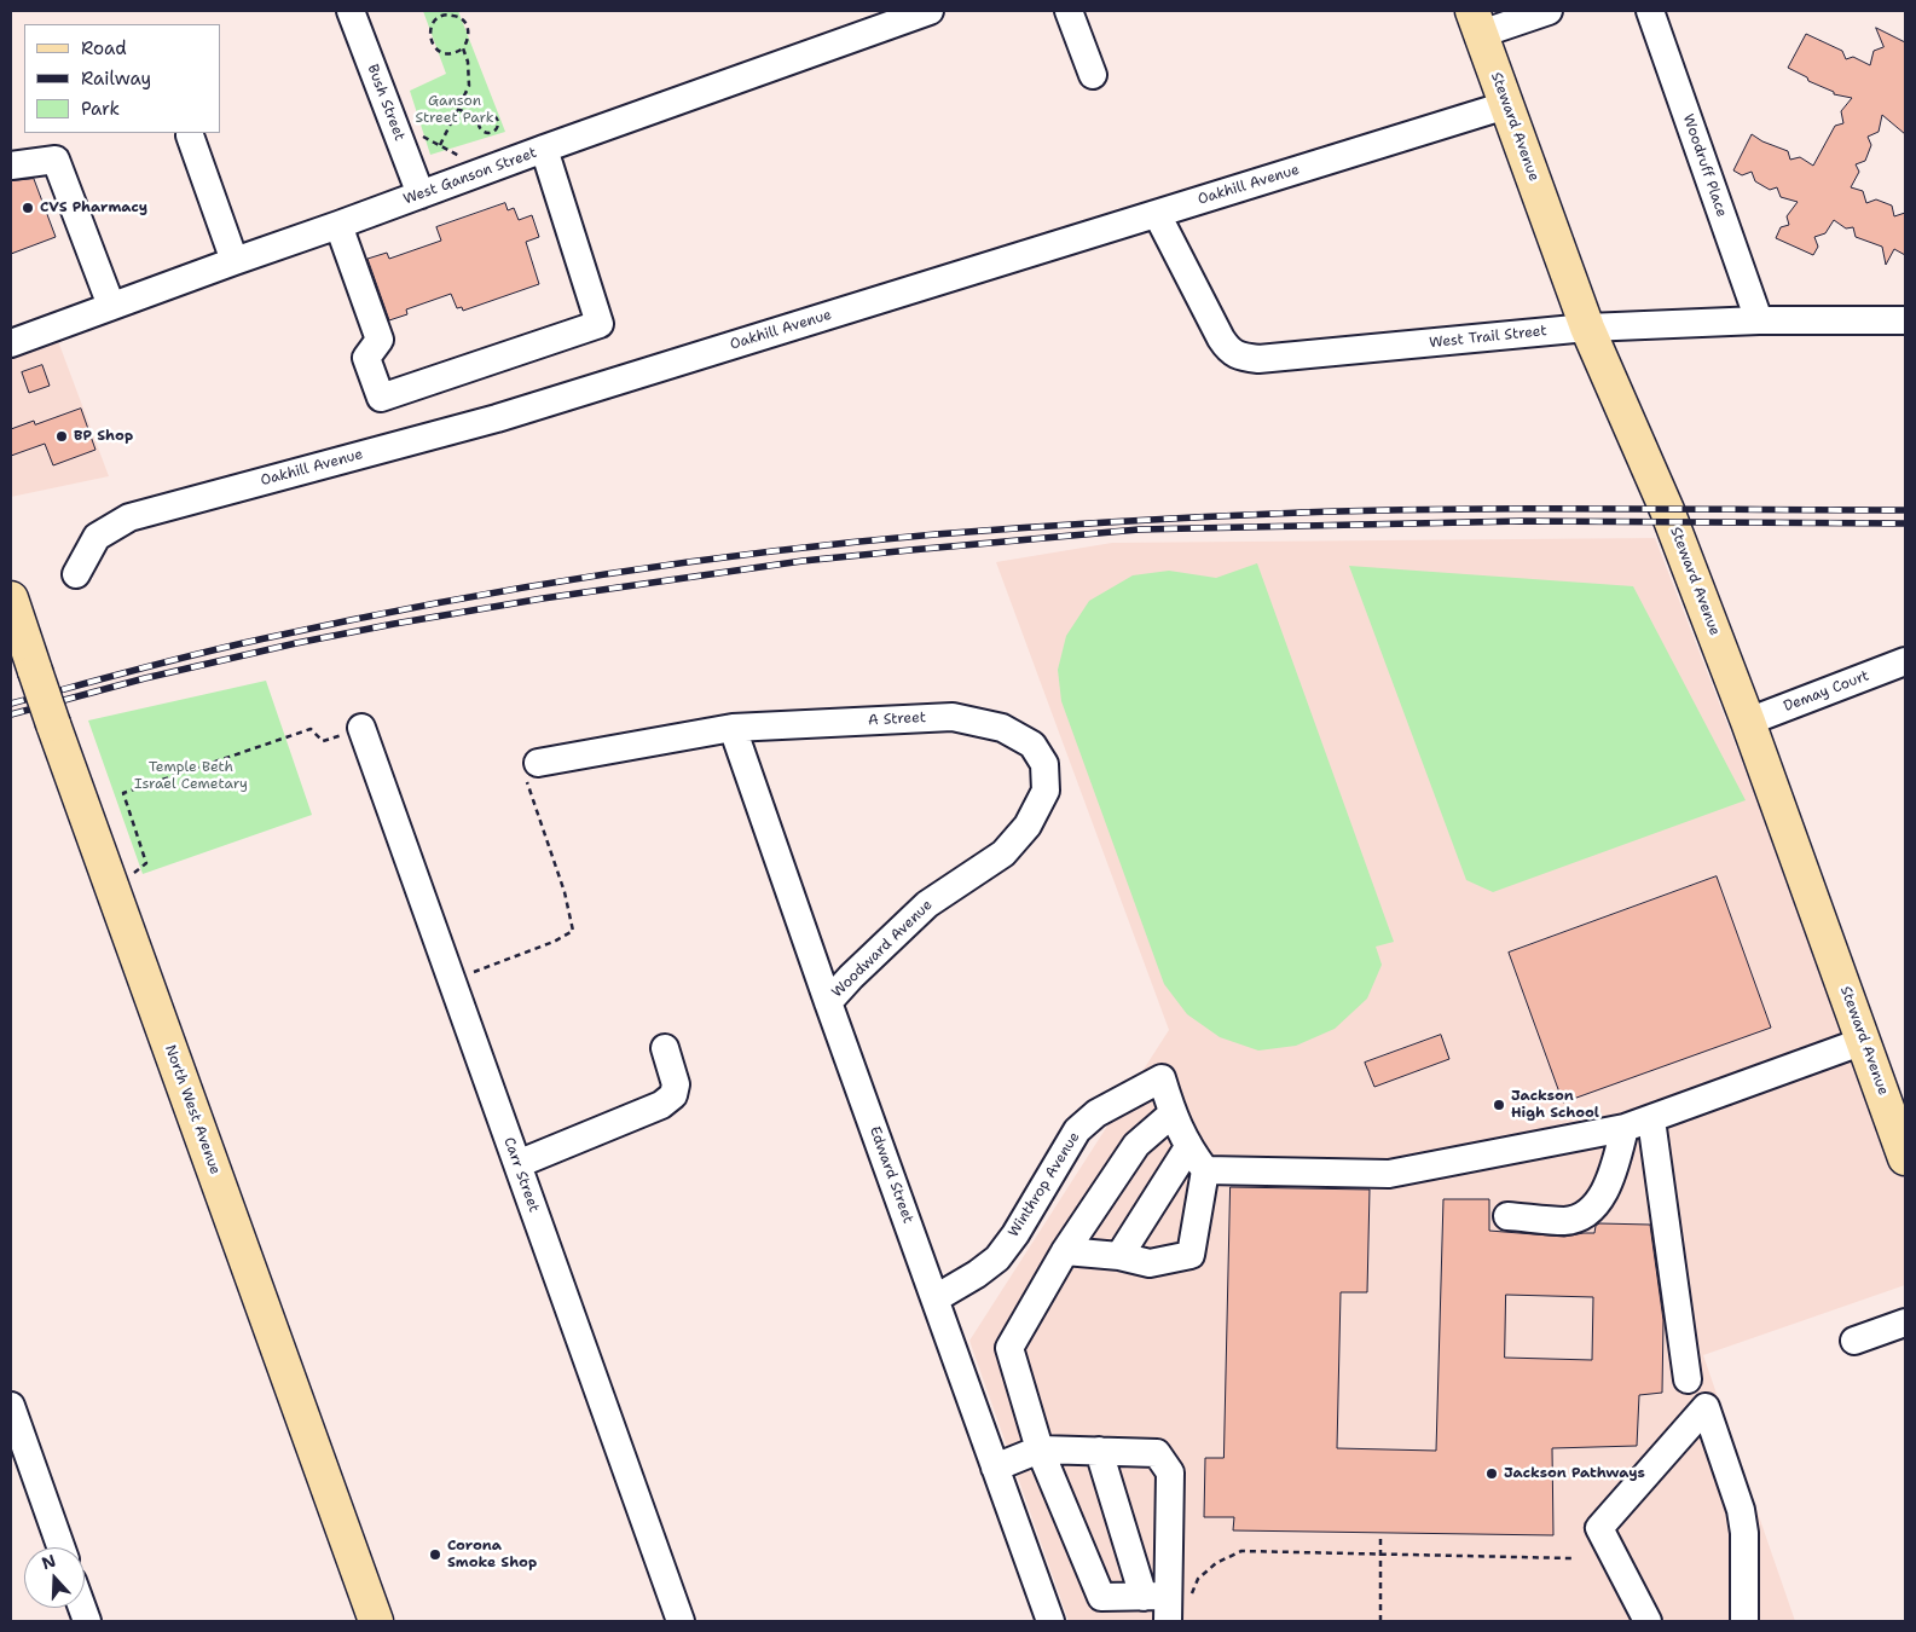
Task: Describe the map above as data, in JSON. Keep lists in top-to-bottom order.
{
  "streets": {
    "main road": ["Steward Avenue", "North West Avenue"],
    "street": [
      "Bush Street",
      "Woodruff Place",
      "West Ganson Street",
      "Oakhill Avenue",
      "West Trail Street",
      "Demay Court",
      "A Street",
      "Woodward Avenue",
      "Carr Street",
      "Edward Street",
      "Winthrop Avenue"
    ]
  },
  "crossings": [
    ["Bush Street", "West Ganson Street"],
    ["Steward Avenue", "Oakhill Avenue"],
    ["Steward Avenue", "West Trail Street"],
    ["Steward Avenue", "Demay Court"],
    ["Woodruff Place", "West Trail Street"],
    ["Oakhill Avenue", "West Trail Street"],
    ["A Street", "Woodward Avenue"],
    ["A Street", "Edward Street"],
    ["Woodward Avenue", "Edward Street"],
    ["Edward Street", "Winthrop Avenue"]
  ],
  "parks": ["Ganson Street Park", "Temple Beth Israel Cemetary"],
  "places": [
    "CVS Pharmacy",
    "BP Shop",
    "Jackson High School",
    "Jackson Pathways",
    "Corona Smoke Shop"
  ],
  "legend": ["Road", "Railway", "Park"],
  "north": "top"
}
